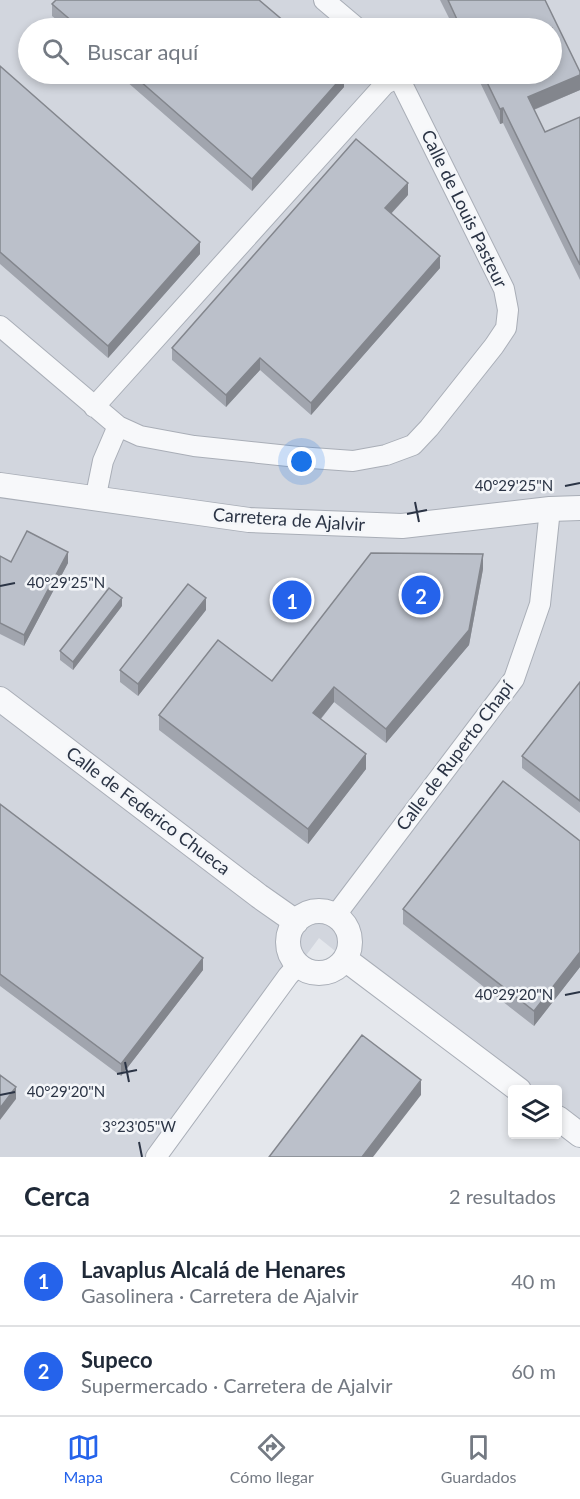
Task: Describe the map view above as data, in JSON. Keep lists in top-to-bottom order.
{
  "streets": {
    "street": [
      "Calle de Louis Pasteur",
      "Carretera de Ajalvir",
      "Calle de Ruperto Chapí",
      "Calle de Federico Chueca"
    ]
  },
  "crossings": [
    ["Carretera de Ajalvir", "Calle de Ruperto Chapí"],
    ["Calle de Ruperto Chapí", "Calle de Federico Chueca"]
  ],
  "page": {
    "search": "Buscar aquí",
    "pins": ["2", "1"],
    "heading": ["Cerca", "2 resultados"],
    "list": [
      {
        "mark": "1",
        "name": "Lavaplus Alcalá de Henares",
        "note": "Gasolinera · Carretera de Ajalvir",
        "value": "40 m"
      },
      {
        "mark": "2",
        "name": "Supeco",
        "note": "Supermercado · Carretera de Ajalvir",
        "value": "60 m"
      }
    ],
    "nav": ["Mapa", "Cómo llegar", "Guardados"]
  },
  "coordinates": ["40°29'25\"N", "40°29'20\"N", "3°23'05\"W"]
}
